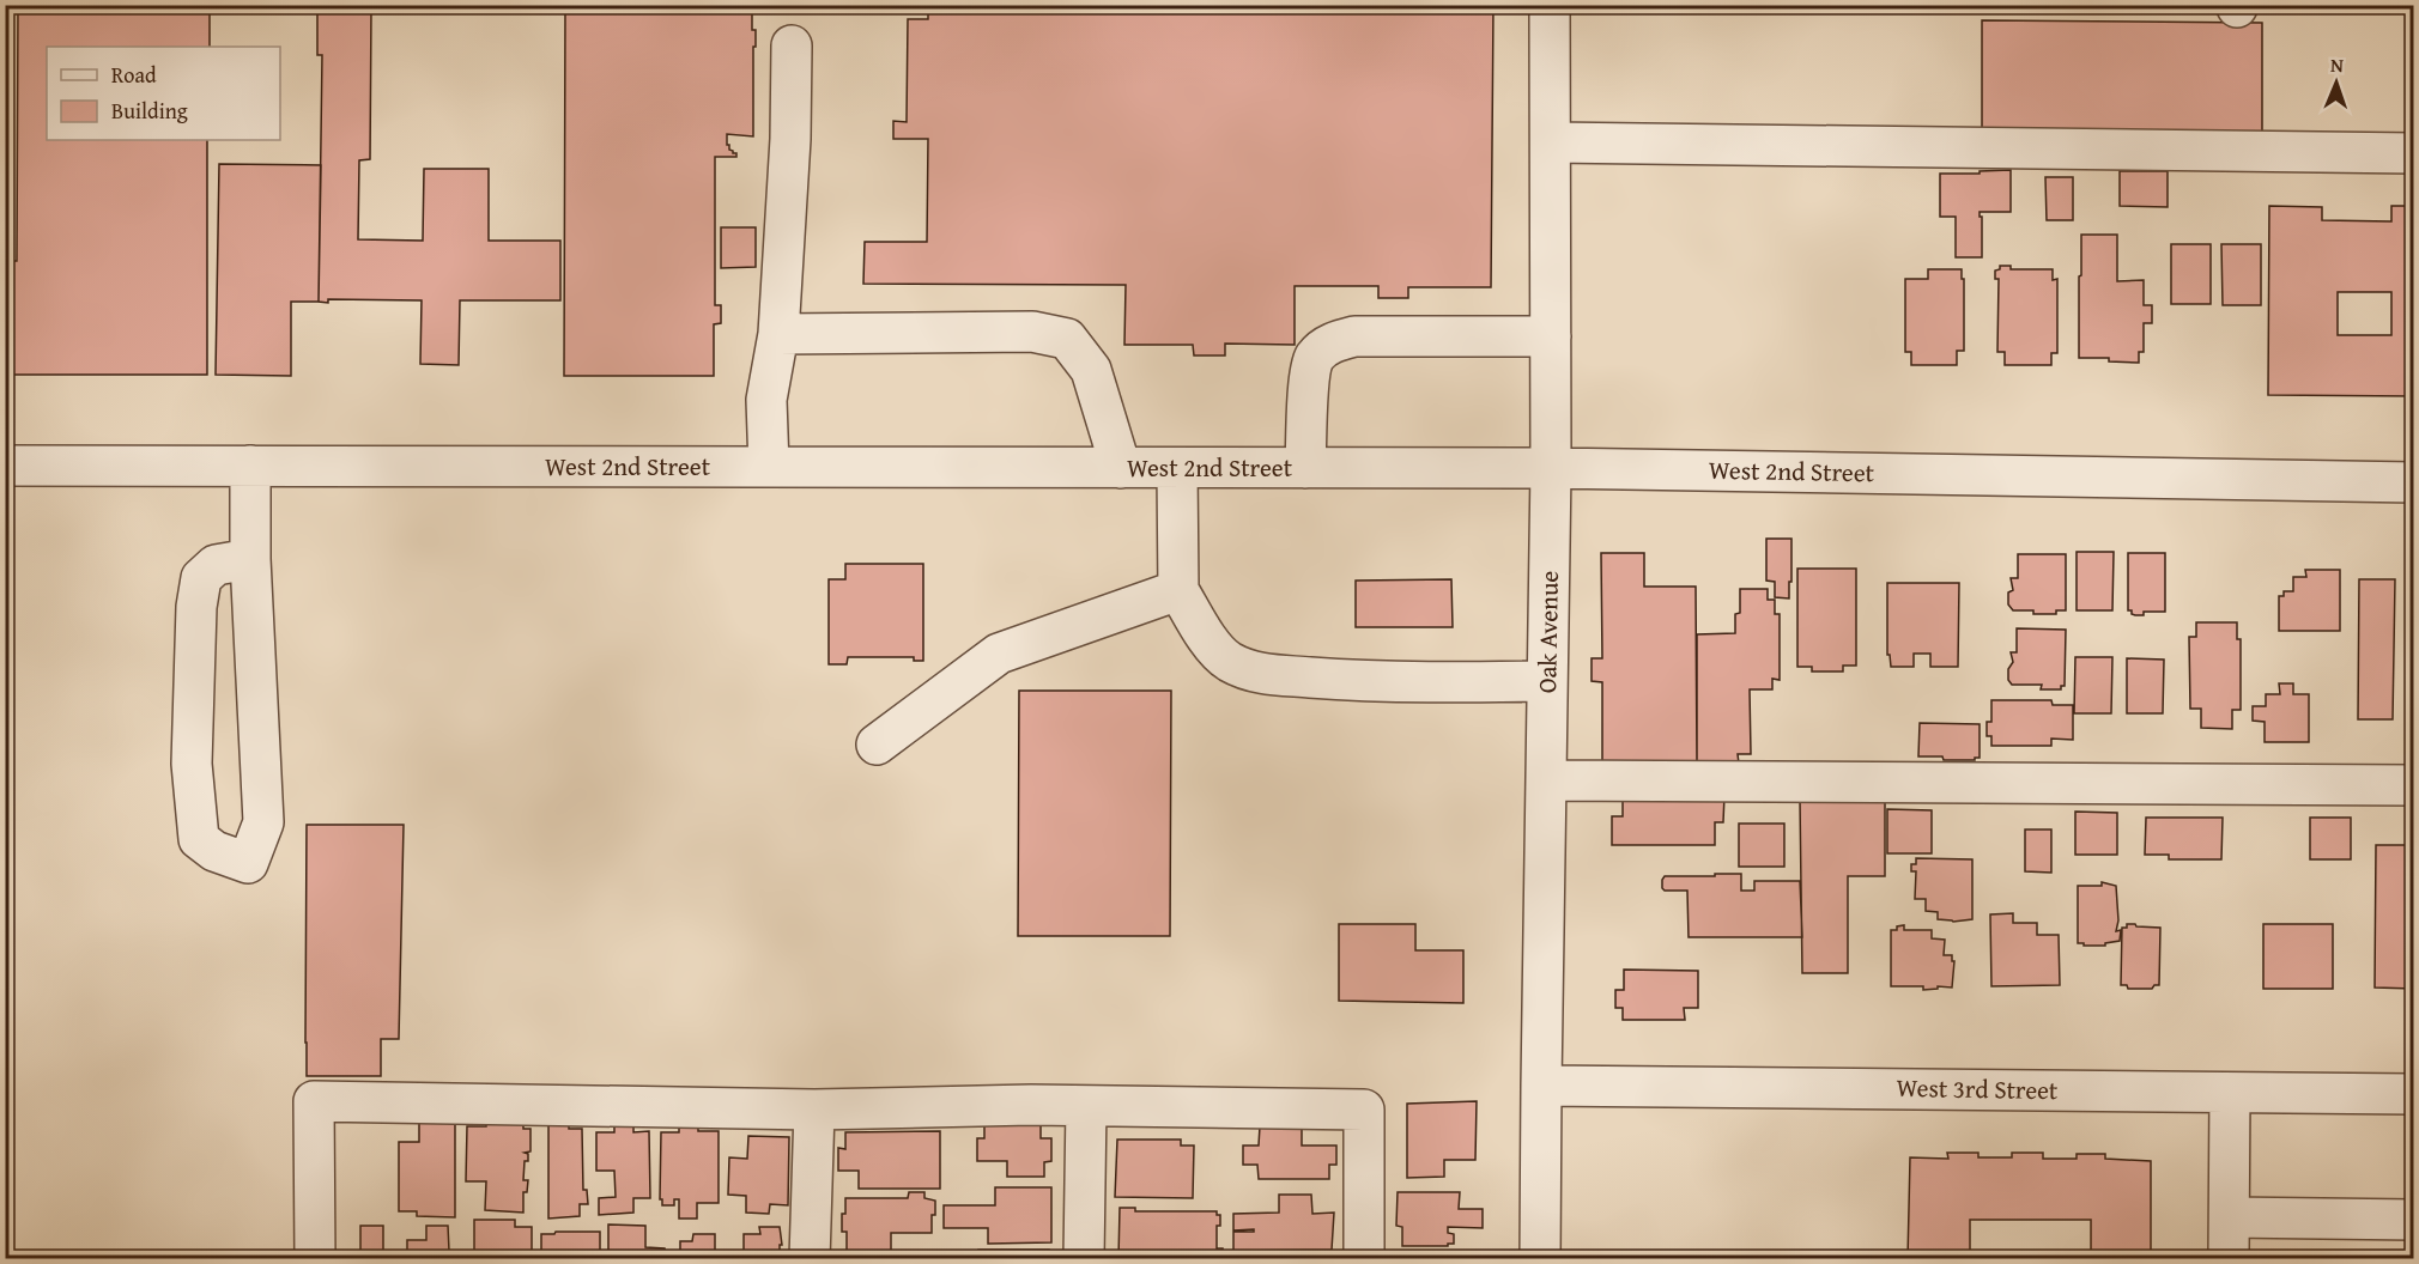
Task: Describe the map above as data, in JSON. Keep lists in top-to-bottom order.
{
  "streets": {
    "street": ["West 2nd Street", "Oak Avenue", "West 3rd Street"]
  },
  "crossings": [
    ["West 2nd Street", "Oak Avenue"],
    ["Oak Avenue", "West 3rd Street"]
  ],
  "legend": ["Road", "Building"],
  "north": "top"
}
